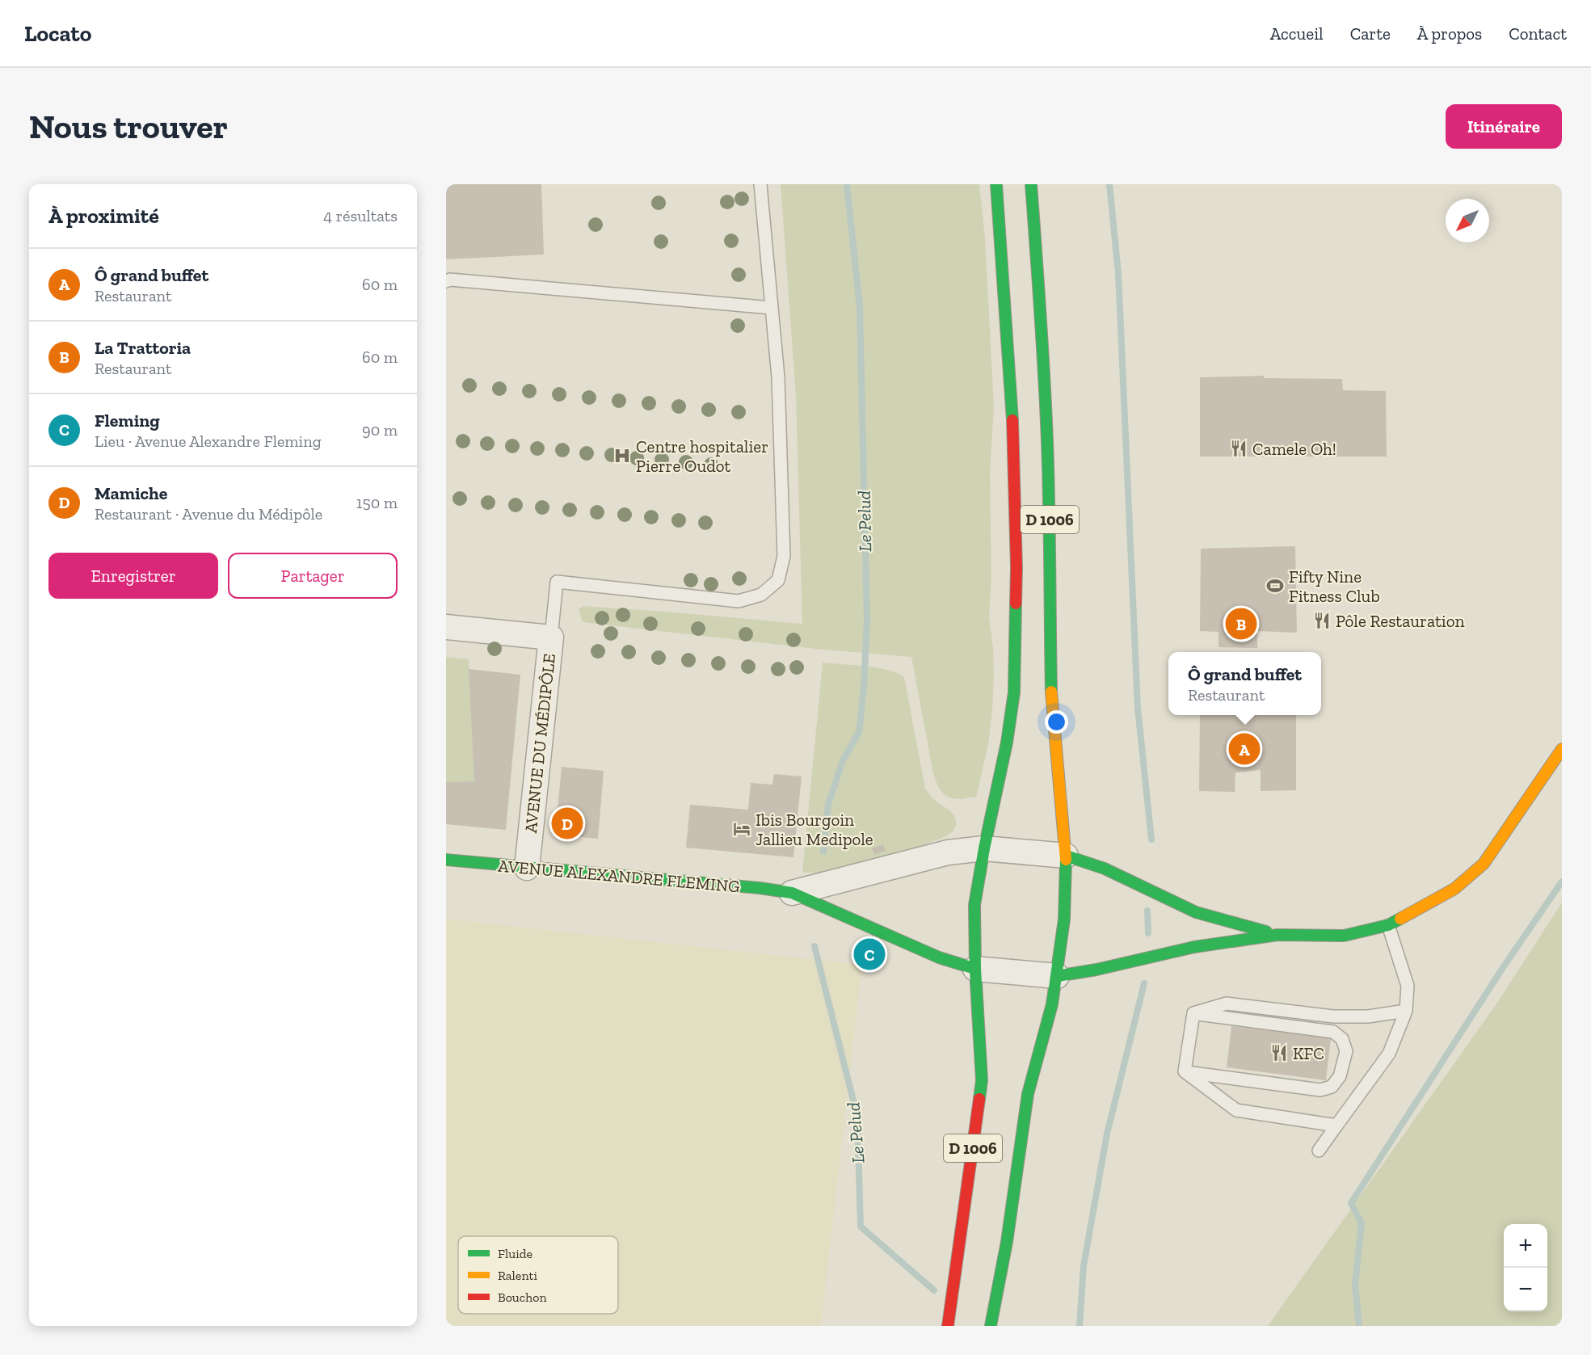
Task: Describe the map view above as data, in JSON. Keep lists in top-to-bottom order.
{
  "streets": {
    "main road": ["D 1006", "AVENUE ALEXANDRE FLEMING"],
    "street": ["AVENUE DU MÉDIPÔLE"]
  },
  "crossings": [
    ["D 1006", "AVENUE ALEXANDRE FLEMING"],
    ["AVENUE DU MÉDIPÔLE", "AVENUE ALEXANDRE FLEMING"]
  ],
  "water": ["Le Pelud"],
  "places": {
    "restaurant": ["Camele Oh!", "Pôle Restauration", "KFC"],
    "hospital": ["Centre hospitalier Pierre Oudot"],
    "sports": ["Fifty Nine Fitness Club"],
    "hotel": ["Ibis Bourgoin Jallieu Medipole"]
  },
  "legend": ["Fluide", "Ralenti", "Bouchon"],
  "north": "bottom left",
  "page": {
    "header": "Locato",
    "nav": [
      "Accueil",
      "Carte",
      "À propos",
      "Contact"
    ],
    "buttons": [
      "Itinéraire",
      ["Enregistrer", "Partager"]
    ],
    "title": "Nous trouver",
    "heading": ["À proximité", "4 résultats"],
    "list": [
      {
        "mark": "A",
        "name": "Ô grand buffet",
        "note": "Restaurant",
        "value": "60 m"
      },
      {
        "mark": "B",
        "name": "La Trattoria",
        "note": "Restaurant",
        "value": "60 m"
      },
      {
        "mark": "C",
        "name": "Fleming",
        "note": "Lieu · Avenue Alexandre Fleming",
        "value": "90 m"
      },
      {
        "mark": "D",
        "name": "Mamiche",
        "note": "Restaurant · Avenue du Médipôle",
        "value": "150 m"
      }
    ],
    "pins": [
      "B",
      "A",
      "D",
      "C"
    ],
    "popup": ["Ô grand buffet", "Restaurant"],
    "map_buttons": ["+", "−"]
  }
}
